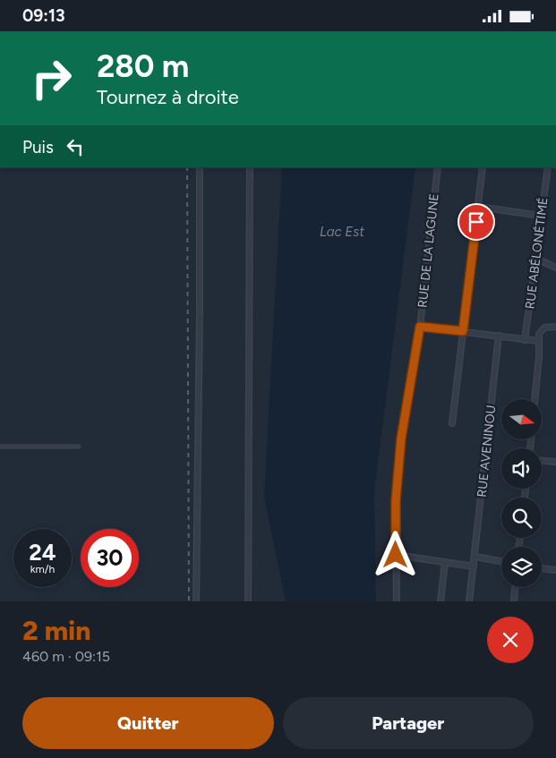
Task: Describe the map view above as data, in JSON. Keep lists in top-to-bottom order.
{
  "streets": {
    "street": ["RUE DE LA LAGUNE", "RUE ABÉLONÉTIMÉ", "RUE AVENINOU"]
  },
  "water": ["Lac Est"],
  "north": "right",
  "page": {
    "status": "09:13",
    "turn": ["280 m", "Tournez à droite"],
    "then": "Puis",
    "speed": "24 km/h",
    "limit": "30",
    "heading": ["2 min", "460 m · 09:15"],
    "buttons": ["Quitter", "Partager"]
  }
}
